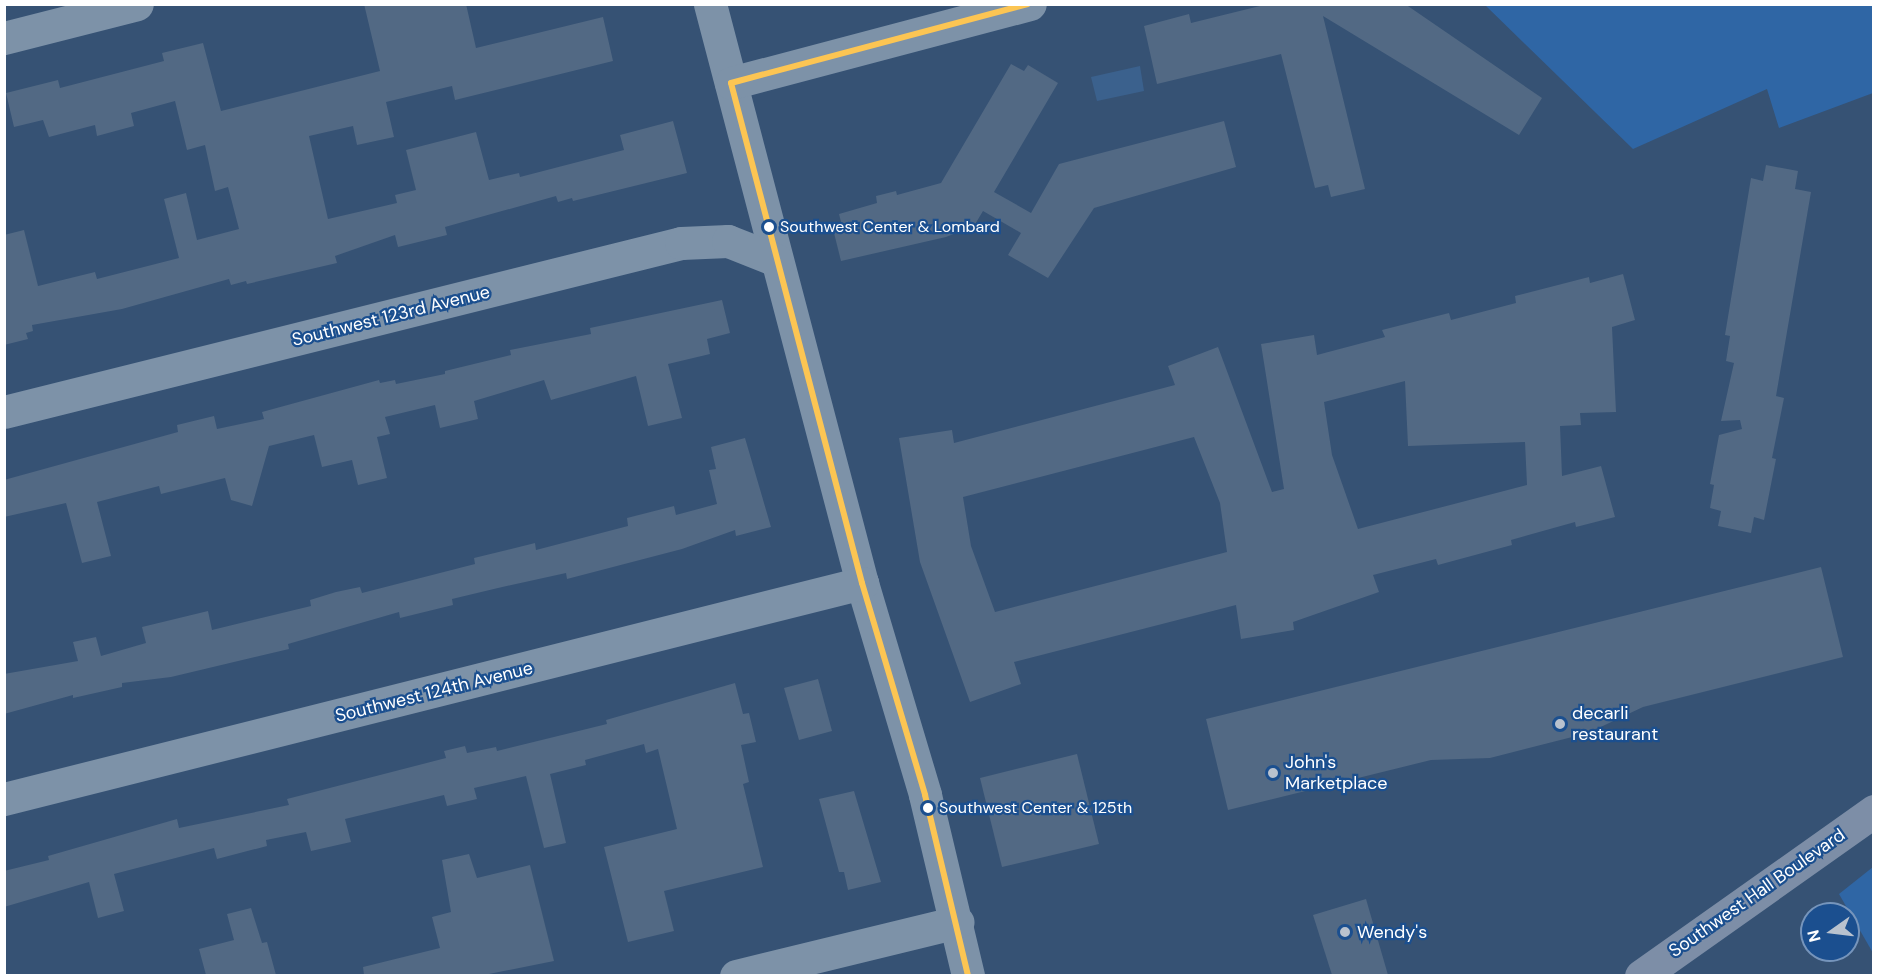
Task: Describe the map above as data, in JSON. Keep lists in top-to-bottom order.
{
  "streets": {
    "main road": ["Southwest Hall Boulevard"],
    "street": ["Southwest 123rd Avenue", "Southwest 124th Avenue"]
  },
  "places": [
    "Southwest Center & Lombard",
    "decarli restaurant",
    "John's Marketplace",
    "Southwest Center & 125th",
    "Wendy's"
  ],
  "north": "left"
}
